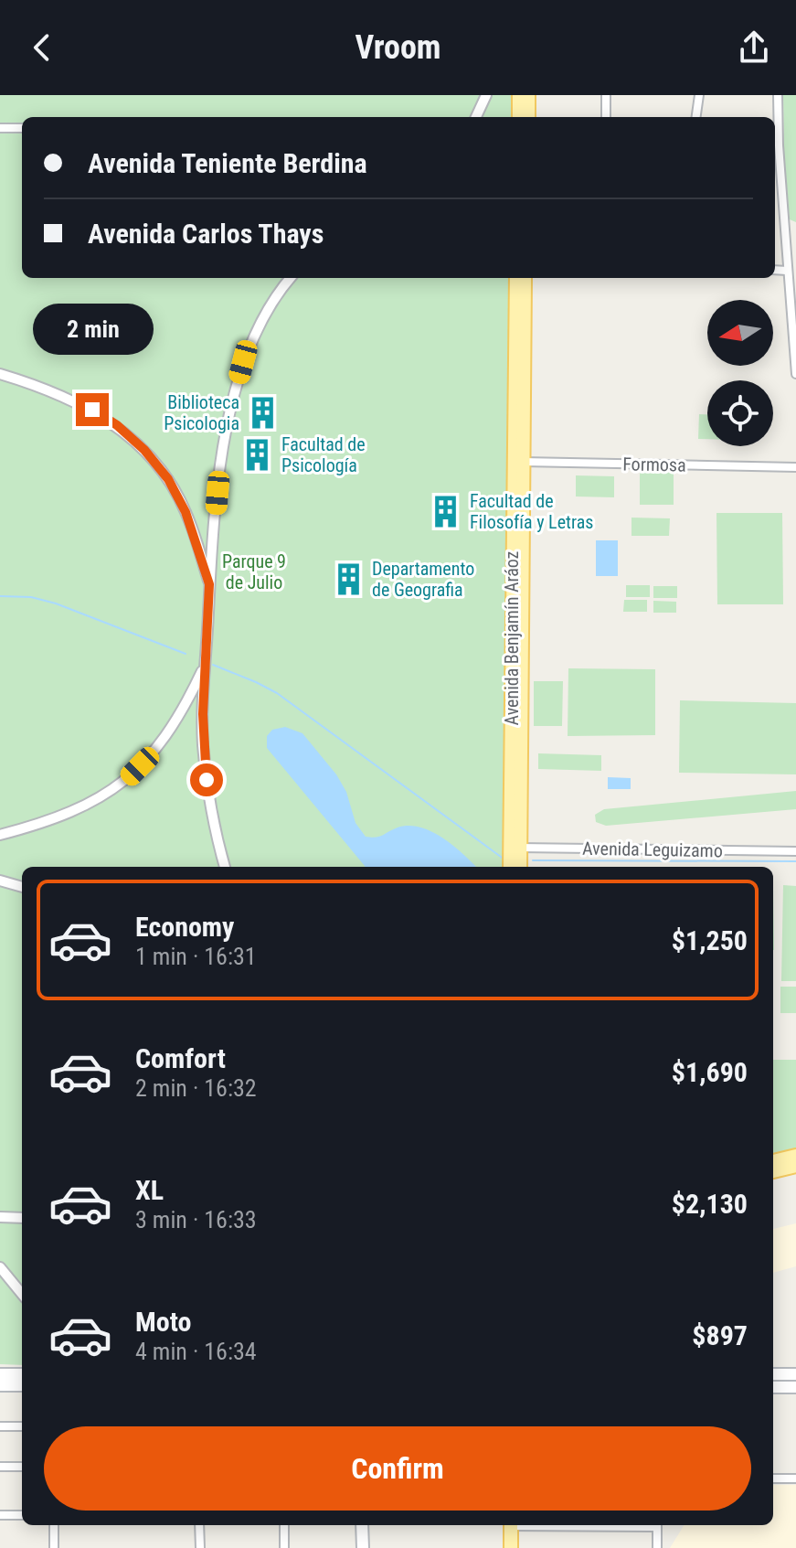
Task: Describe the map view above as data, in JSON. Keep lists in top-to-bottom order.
{
  "streets": {
    "main road": ["Avenida Benjamín Aráoz"],
    "street": ["Formosa", "Avenida Leguizamo"]
  },
  "crossings": [
    ["Formosa", "Avenida Benjamín Aráoz"],
    ["Avenida Benjamín Aráoz", "Avenida Leguizamo"]
  ],
  "parks": ["Parque 9 de Julio"],
  "places": {
    "building": [
      "Biblioteca Psicologia",
      "Facultad de Psicología",
      "Facultad de Filosofía y Letras",
      "Departamento de Geografia"
    ]
  },
  "north": "left",
  "page": {
    "header": "Vroom",
    "banner": ["Avenida Teniente Berdina", "Avenida Carlos Thays"],
    "bubble": "2 min",
    "list": [
      {
        "name": "Economy",
        "note": "1 min · 16:31",
        "value": "$1,250"
      },
      {
        "name": "Comfort",
        "note": "2 min · 16:32",
        "value": "$1,690"
      },
      {
        "name": "XL",
        "note": "3 min · 16:33",
        "value": "$2,130"
      },
      {
        "name": "Moto",
        "note": "4 min · 16:34",
        "value": "$897"
      }
    ],
    "buttons": "Confirm"
  }
}
